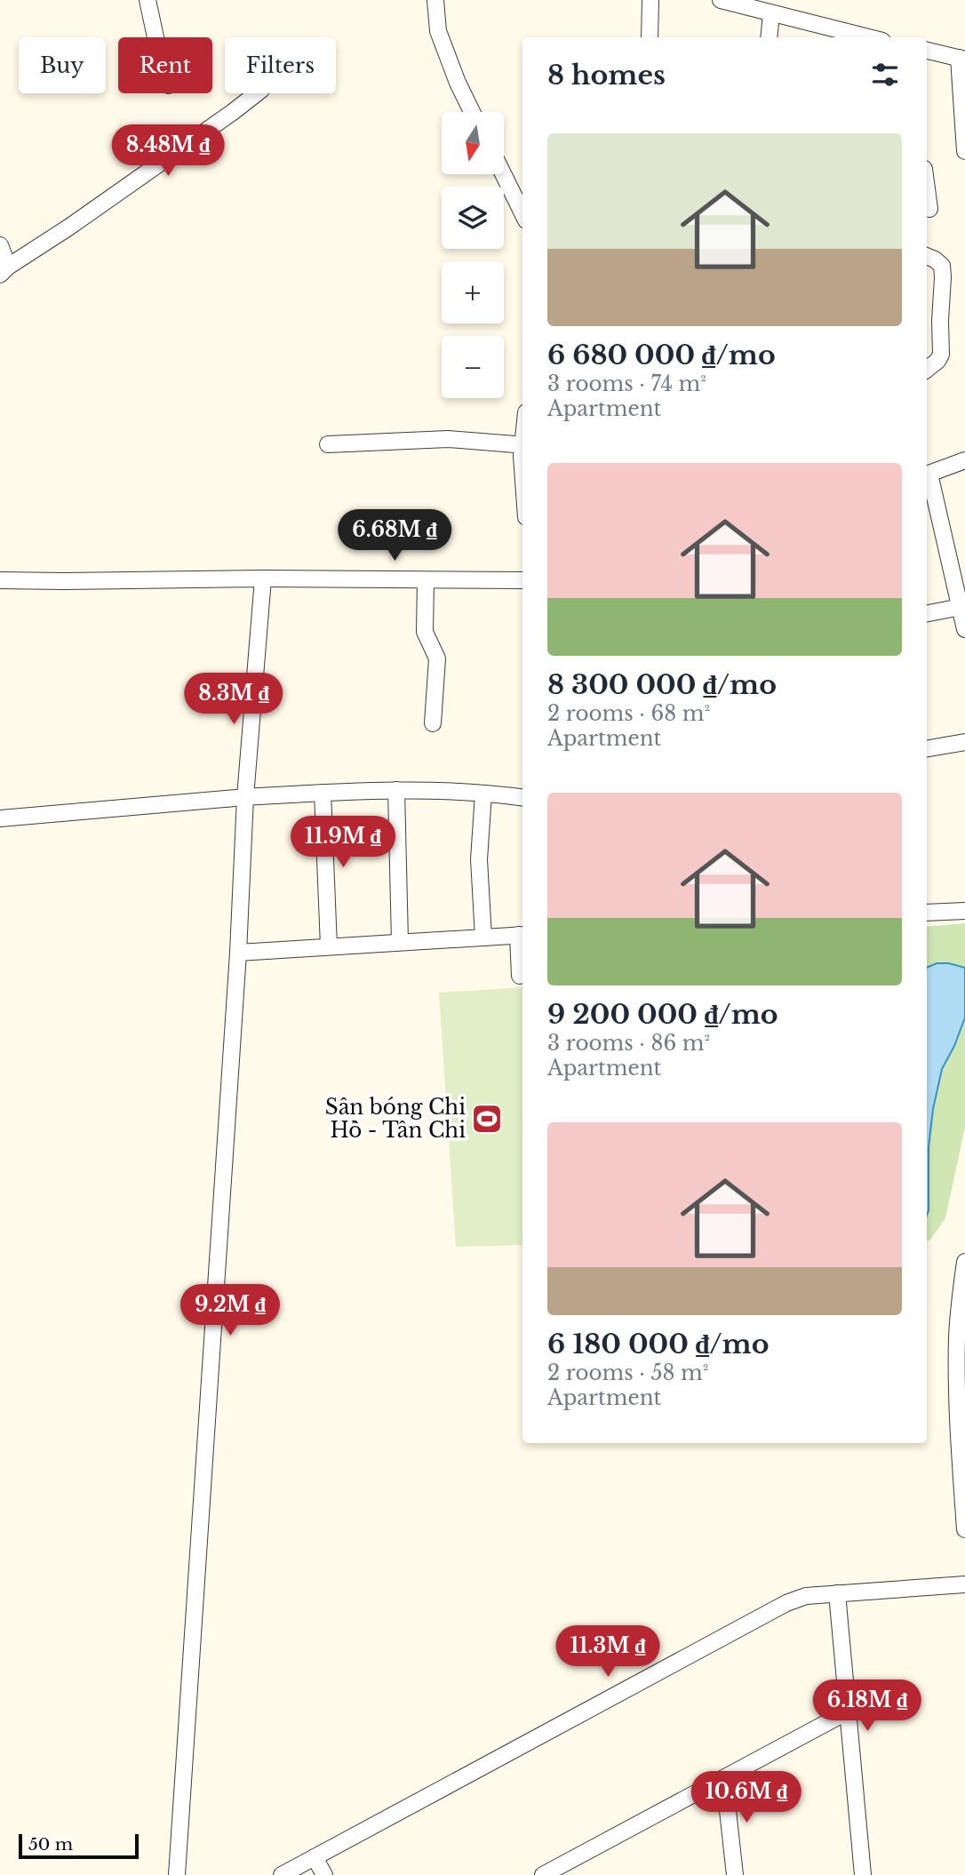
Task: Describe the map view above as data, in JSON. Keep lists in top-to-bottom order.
{
  "places": {
    "sports": ["Sân bóng Chi Hồ - Tân Chi"]
  },
  "scale_bar": "50 m",
  "north": "bottom",
  "page": {
    "chip": ["Buy", "Rent", "Filters"],
    "heading": "8 homes",
    "map_buttons": ["+", "−"],
    "list": [
      {
        "name": "6 680 000 ₫/mo",
        "note": "3 rooms · 74 m² · Apartment"
      },
      {
        "name": "8 300 000 ₫/mo",
        "note": "2 rooms · 68 m² · Apartment"
      },
      {
        "name": "9 200 000 ₫/mo",
        "note": "3 rooms · 86 m² · Apartment"
      },
      {
        "name": "6 180 000 ₫/mo",
        "note": "2 rooms · 58 m² · Apartment"
      }
    ],
    "price": [
      "8.48M ₫",
      "6.68M ₫",
      "8.3M ₫",
      "11.9M ₫",
      "9.2M ₫",
      "11.3M ₫",
      "6.18M ₫",
      "10.6M ₫"
    ],
    "scale": "50 m"
  }
}
